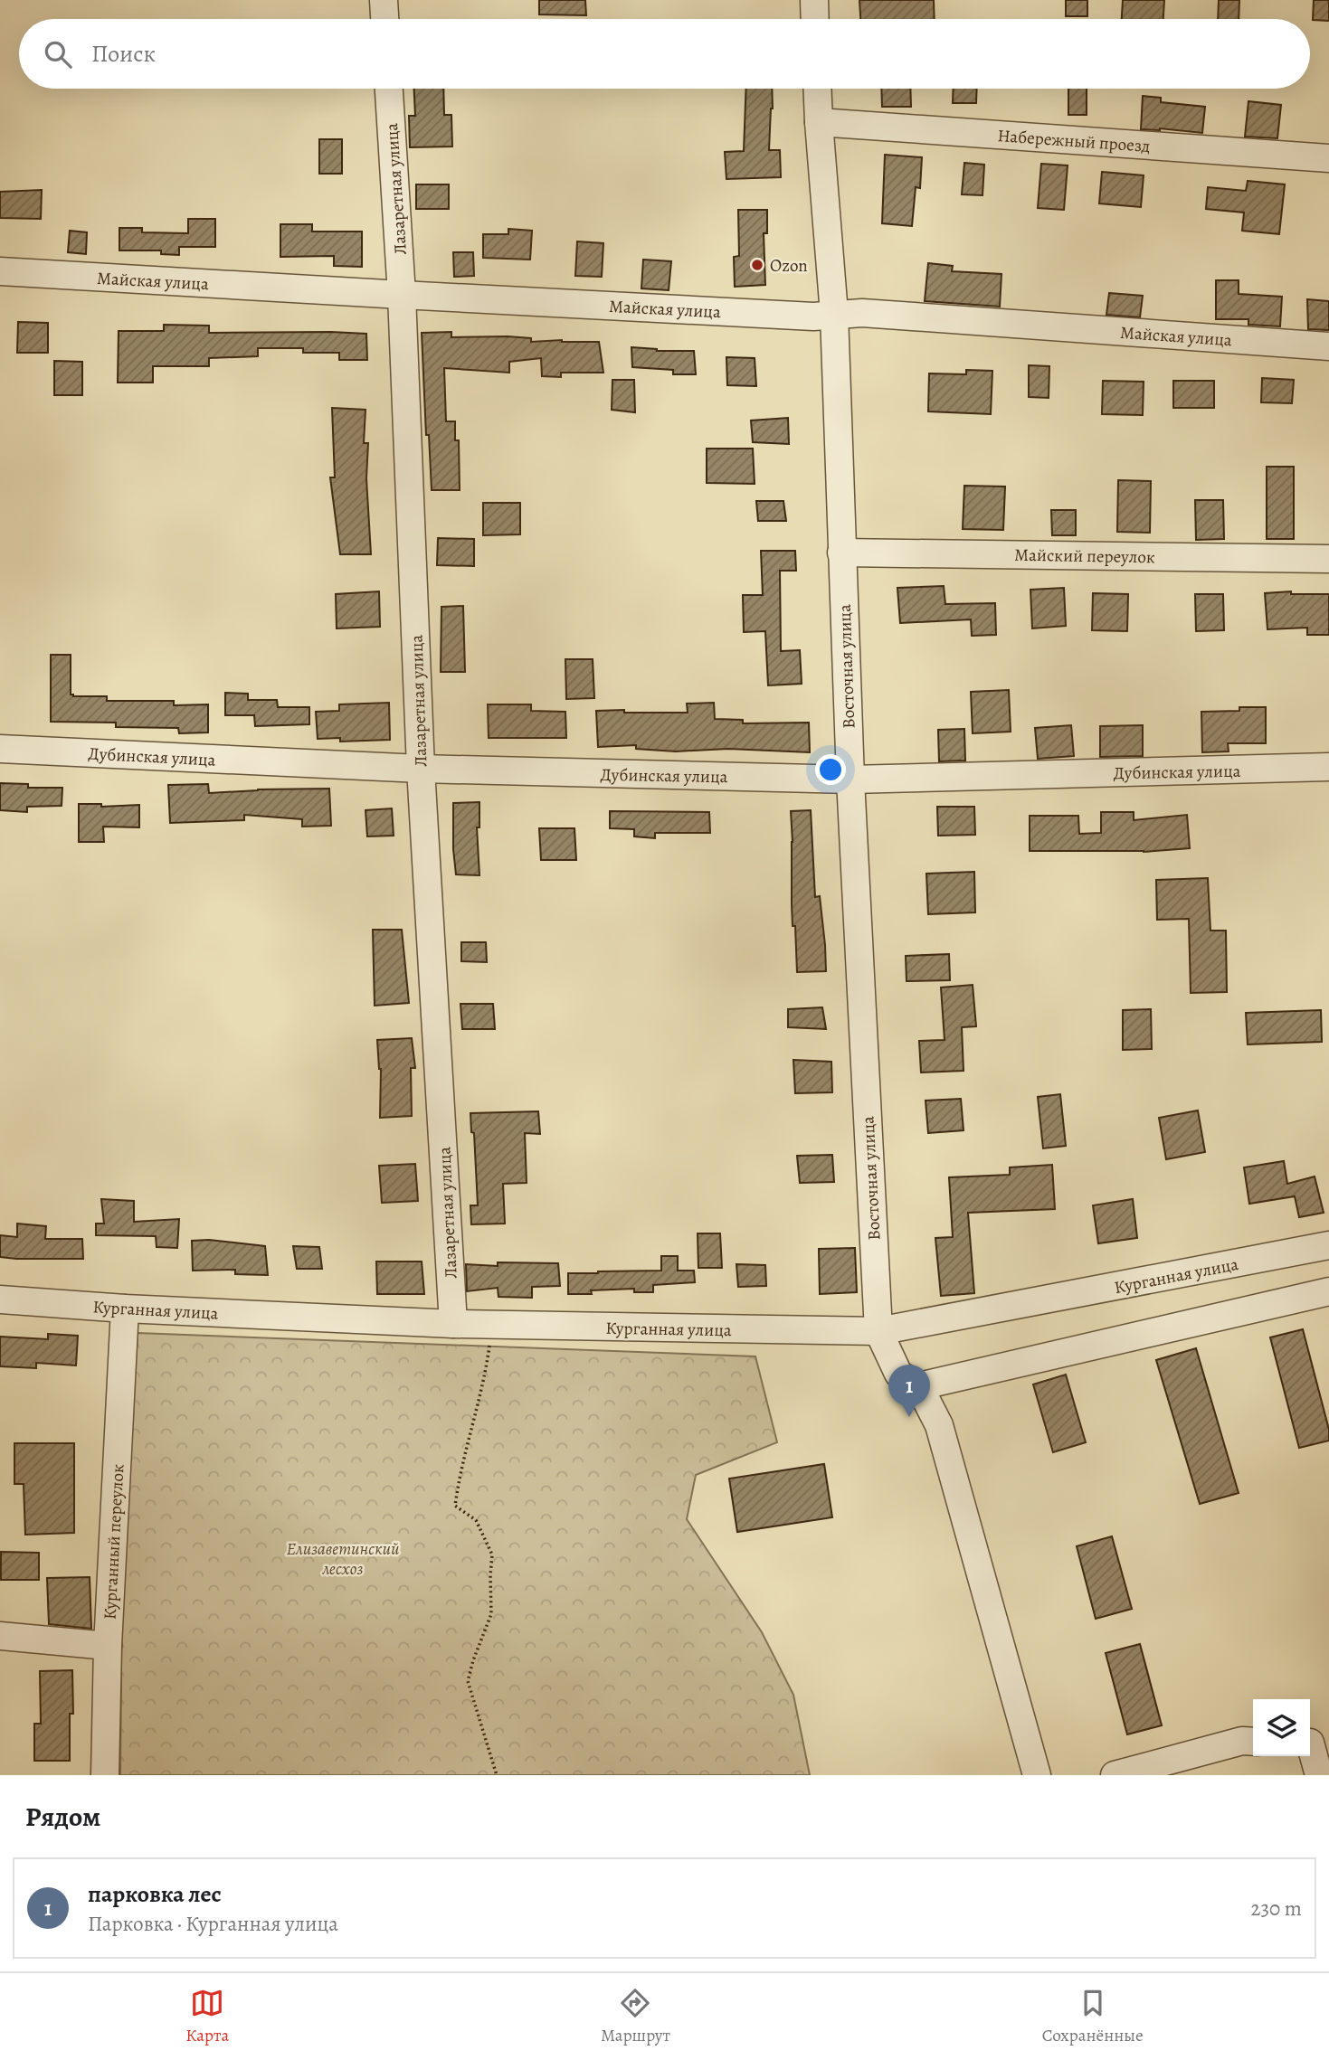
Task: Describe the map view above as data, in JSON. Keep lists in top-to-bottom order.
{
  "streets": {
    "street": [
      "Набережный проезд",
      "Лазаретная улица",
      "Майская улица",
      "Майский переулок",
      "Восточная улица",
      "Дубинская улица",
      "Курганная улица",
      "Курганный переулок"
    ]
  },
  "crossings": [
    ["Набережный проезд", "Восточная улица"],
    ["Лазаретная улица", "Майская улица"],
    ["Лазаретная улица", "Дубинская улица"],
    ["Лазаретная улица", "Курганная улица"],
    ["Майская улица", "Восточная улица"],
    ["Майский переулок", "Восточная улица"],
    ["Восточная улица", "Дубинская улица"],
    ["Восточная улица", "Курганная улица"],
    ["Курганная улица", "Курганный переулок"]
  ],
  "parks": ["Елизаветинский лесхоз"],
  "places": ["Ozon"],
  "page": {
    "search": "Поиск",
    "pins": "1",
    "heading": "Рядом",
    "list": [
      {
        "mark": "1",
        "name": "парковка лес",
        "note": "Парковка · Курганная улица",
        "value": "230 m"
      }
    ],
    "nav": ["Карта", "Маршрут", "Сохранённые"]
  }
}
